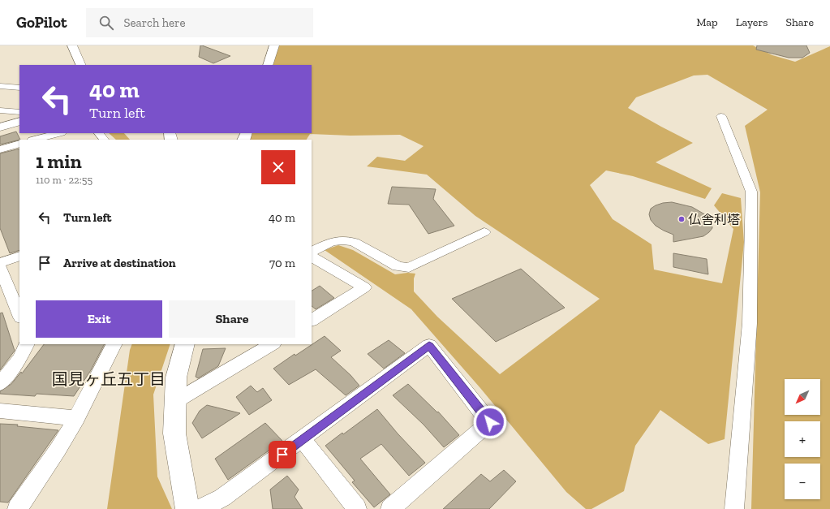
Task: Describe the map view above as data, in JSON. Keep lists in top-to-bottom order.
{
  "districts": ["国見ヶ丘五丁目"],
  "places": ["仏舎利塔"],
  "north": "bottom left",
  "page": {
    "header": "GoPilot",
    "search": "Search here",
    "nav": ["Map", "Layers", "Share"],
    "turn": ["40 m", "Turn left"],
    "heading": ["1 min", "110 m · 22:55"],
    "list": [
      {
        "name": "Turn left",
        "value": "40 m"
      },
      {
        "name": "Arrive at destination",
        "value": "70 m"
      }
    ],
    "buttons": ["Exit", "Share"],
    "map_buttons": ["+", "−"]
  }
}
